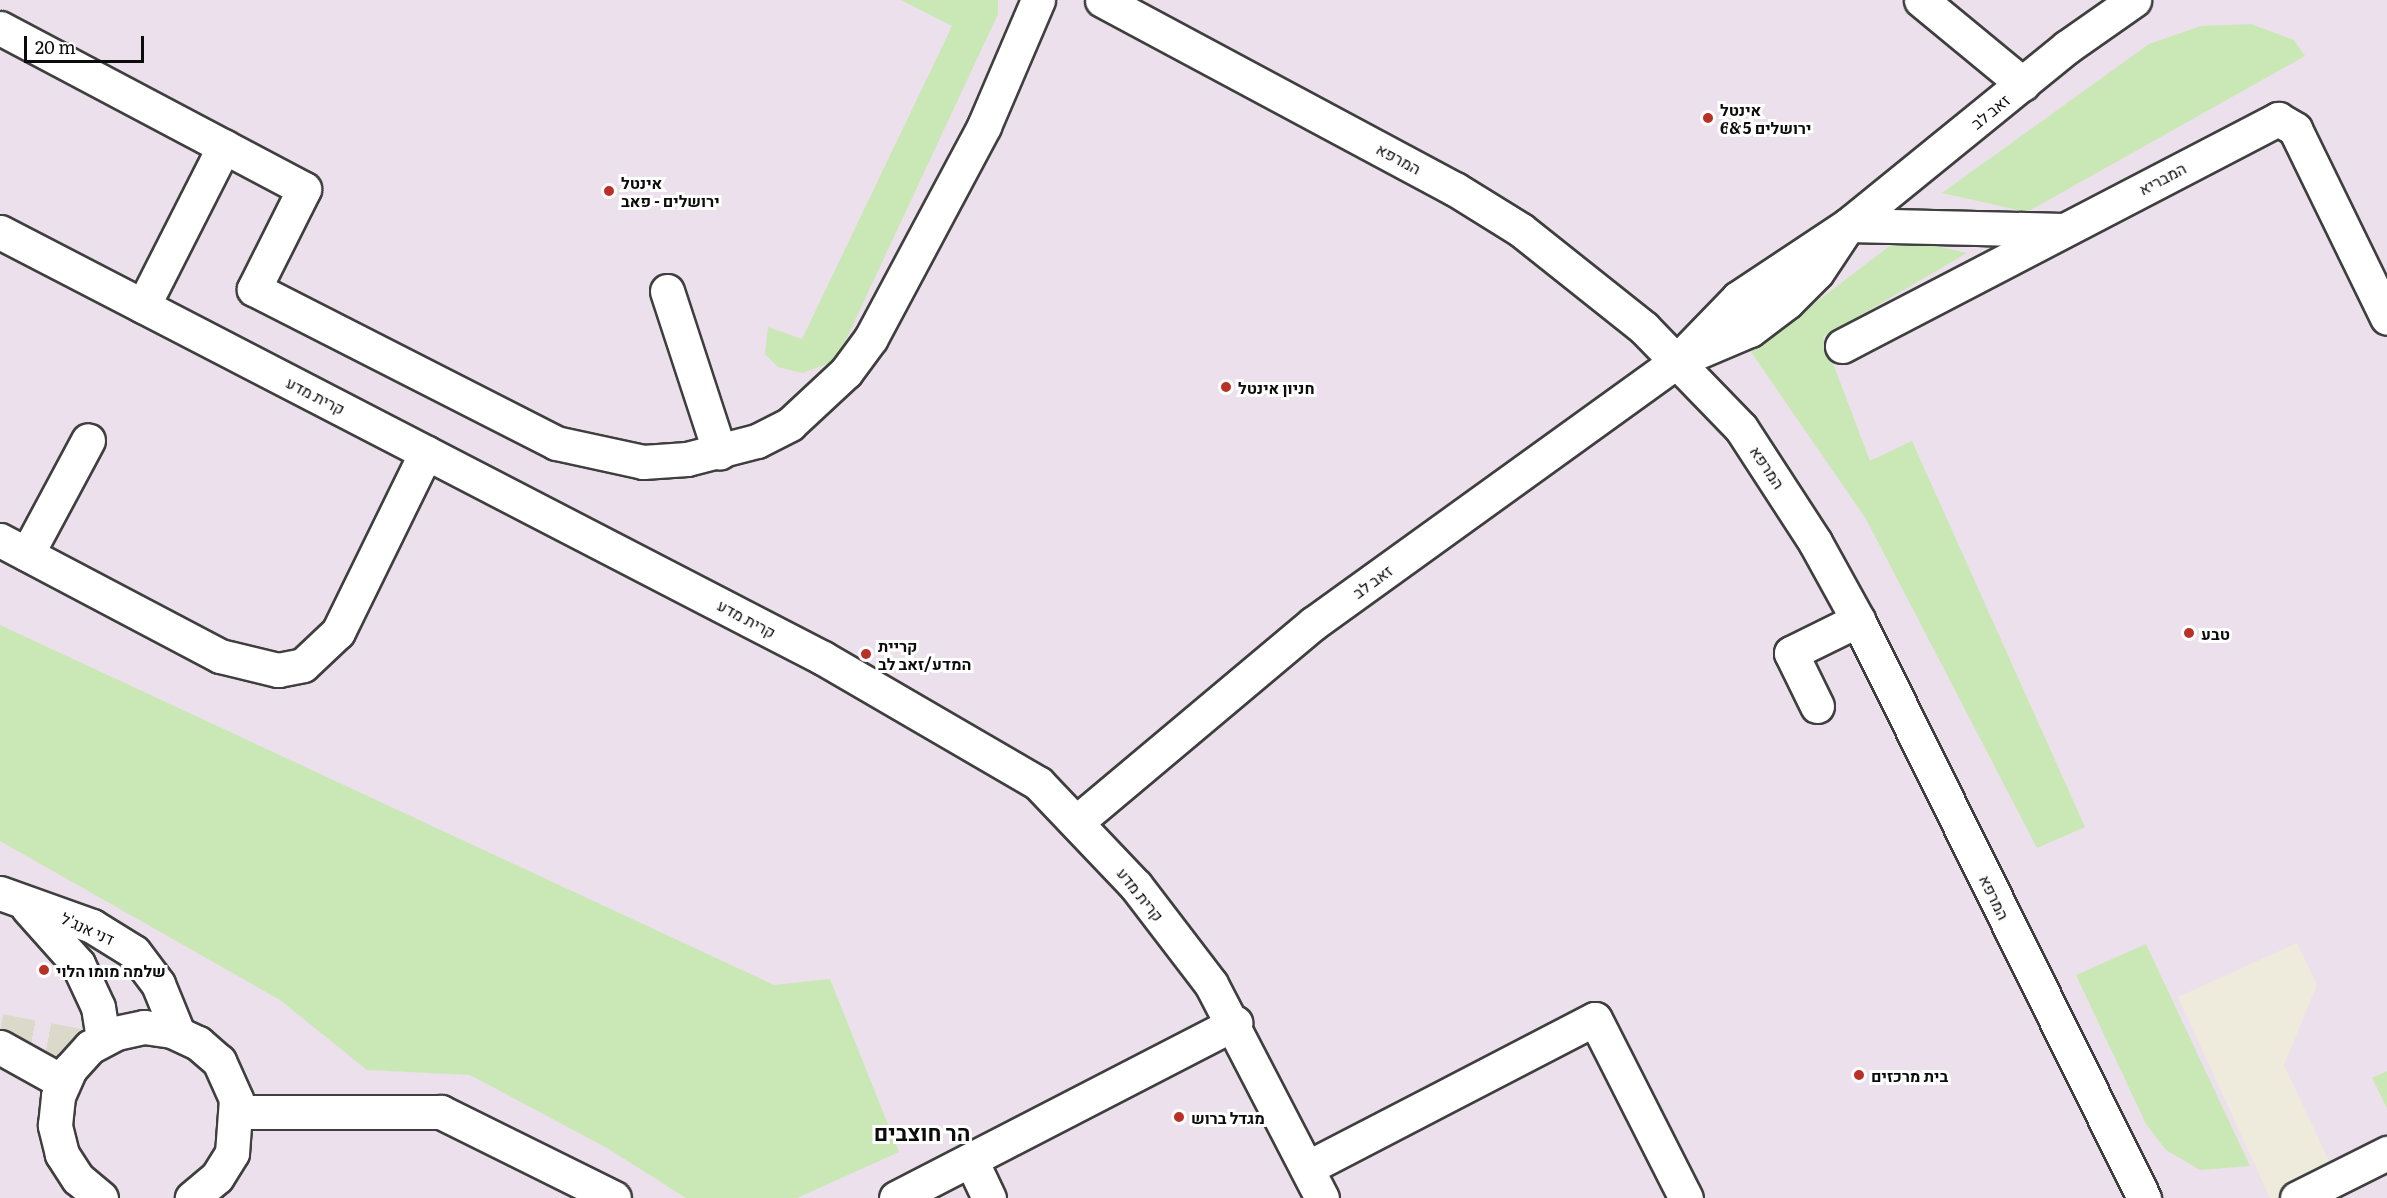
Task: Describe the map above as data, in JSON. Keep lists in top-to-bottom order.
{
  "streets": {
    "street": [
      "זאב לב",
      "המרפא",
      "המבריא",
      "קרית מדע",
      "דני אנג'ל"
    ]
  },
  "crossings": [
    ["זאב לב", "המרפא"],
    ["זאב לב", "קרית מדע"]
  ],
  "districts": ["הר חוצבים"],
  "places": [
    "אינטל ירושלים 5&6",
    "אינטל ירושלים - פאב",
    "חניון אינטל",
    "טבע",
    "קריית המדע/זאב לב",
    "שלמה מומו הלוי",
    "בית מרכזים",
    "מגדל ברוש"
  ],
  "scale_bar": "20 m"
}
